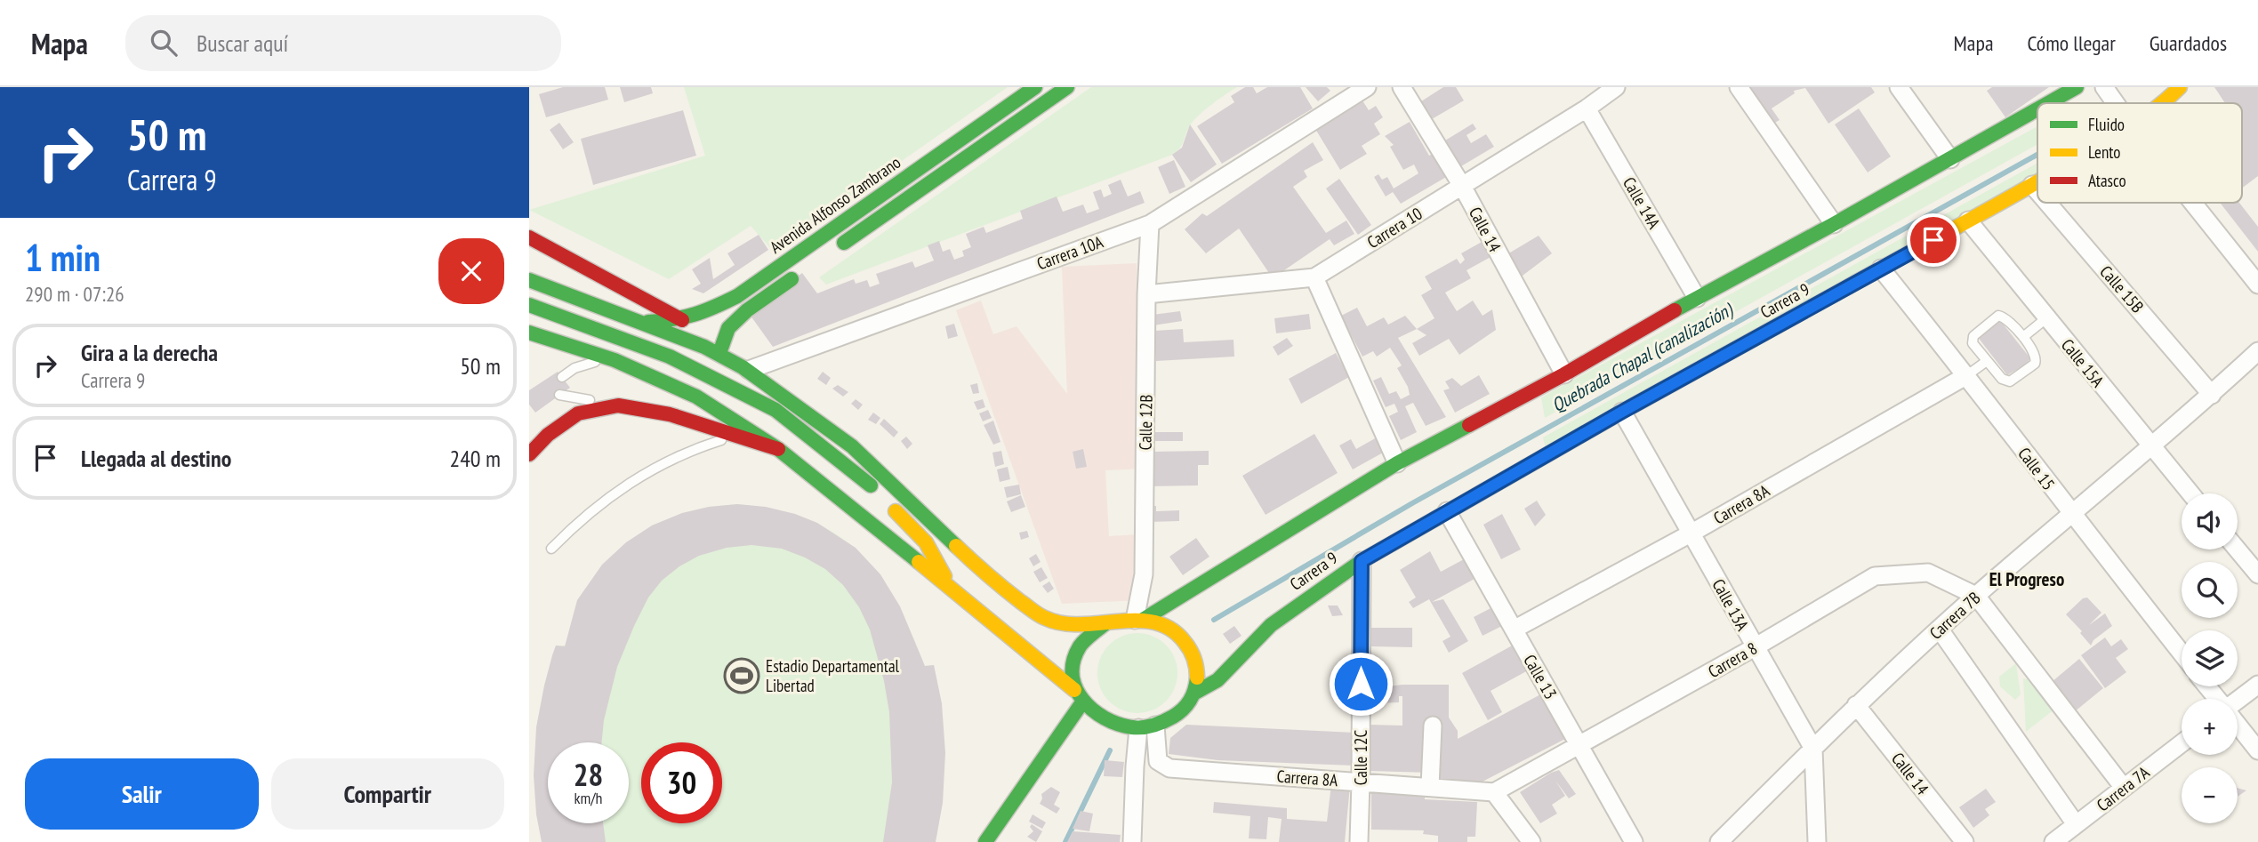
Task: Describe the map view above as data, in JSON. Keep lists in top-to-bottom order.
{
  "streets": {
    "main road": ["Avenida Alfonso Zambrano", "Carrera 9"],
    "street": [
      "Calle 14A",
      "Carrera 10",
      "Calle 14",
      "Carrera 10A",
      "Calle 15B",
      "Calle 15A",
      "Calle 12B",
      "Calle 15",
      "Carrera 8A",
      "Calle 13A",
      "Carrera 7B",
      "Carrera 8",
      "Calle 13",
      "Calle 12C",
      "Carrera 7A"
    ]
  },
  "crossings": [
    ["Calle 14A", "Carrera 10"],
    ["Carrera 10", "Calle 14"],
    ["Carrera 10", "Calle 12B"],
    ["Calle 14", "Carrera 7B"],
    ["Carrera 10A", "Calle 12B"],
    ["Calle 15B", "Carrera 9"],
    ["Calle 15B", "Carrera 7B"],
    ["Carrera 9", "Calle 15A"],
    ["Carrera 9", "Calle 12B"],
    ["Carrera 9", "Calle 15"],
    ["Carrera 9", "Carrera 8A"],
    ["Carrera 9", "Calle 13A"],
    ["Carrera 9", "Calle 13"],
    ["Carrera 9", "Calle 12C"],
    ["Calle 15A", "Carrera 7B"],
    ["Calle 12B", "Carrera 8A"],
    ["Calle 15", "Carrera 8A"],
    ["Calle 15", "Carrera 7B"],
    ["Carrera 8A", "Calle 13A"],
    ["Carrera 8A", "Carrera 8"],
    ["Carrera 8A", "Calle 13"],
    ["Carrera 8A", "Calle 12C"],
    ["Calle 13A", "Carrera 7B"],
    ["Calle 13A", "Carrera 8"],
    ["Carrera 7B", "Carrera 8"],
    ["Carrera 8", "Calle 13"]
  ],
  "districts": ["El Progreso"],
  "water": ["Quebrada Chapal (canalización)"],
  "places": {
    "sports": ["Estadio Departamental Libertad"]
  },
  "legend": ["Fluido", "Lento", "Atasco"],
  "page": {
    "header": "Mapa",
    "search": "Buscar aquí",
    "nav": ["Mapa", "Cómo llegar", "Guardados"],
    "turn": ["50 m", "Carrera 9"],
    "heading": ["1 min", "290 m · 07:26"],
    "list": [
      {
        "name": "Gira a la derecha",
        "note": "Carrera 9",
        "value": "50 m"
      },
      {
        "name": "Llegada al destino",
        "value": "240 m"
      }
    ],
    "map_buttons": ["+", "−"],
    "speed": "28 km/h",
    "limit": "30",
    "buttons": ["Salir", "Compartir"]
  }
}
